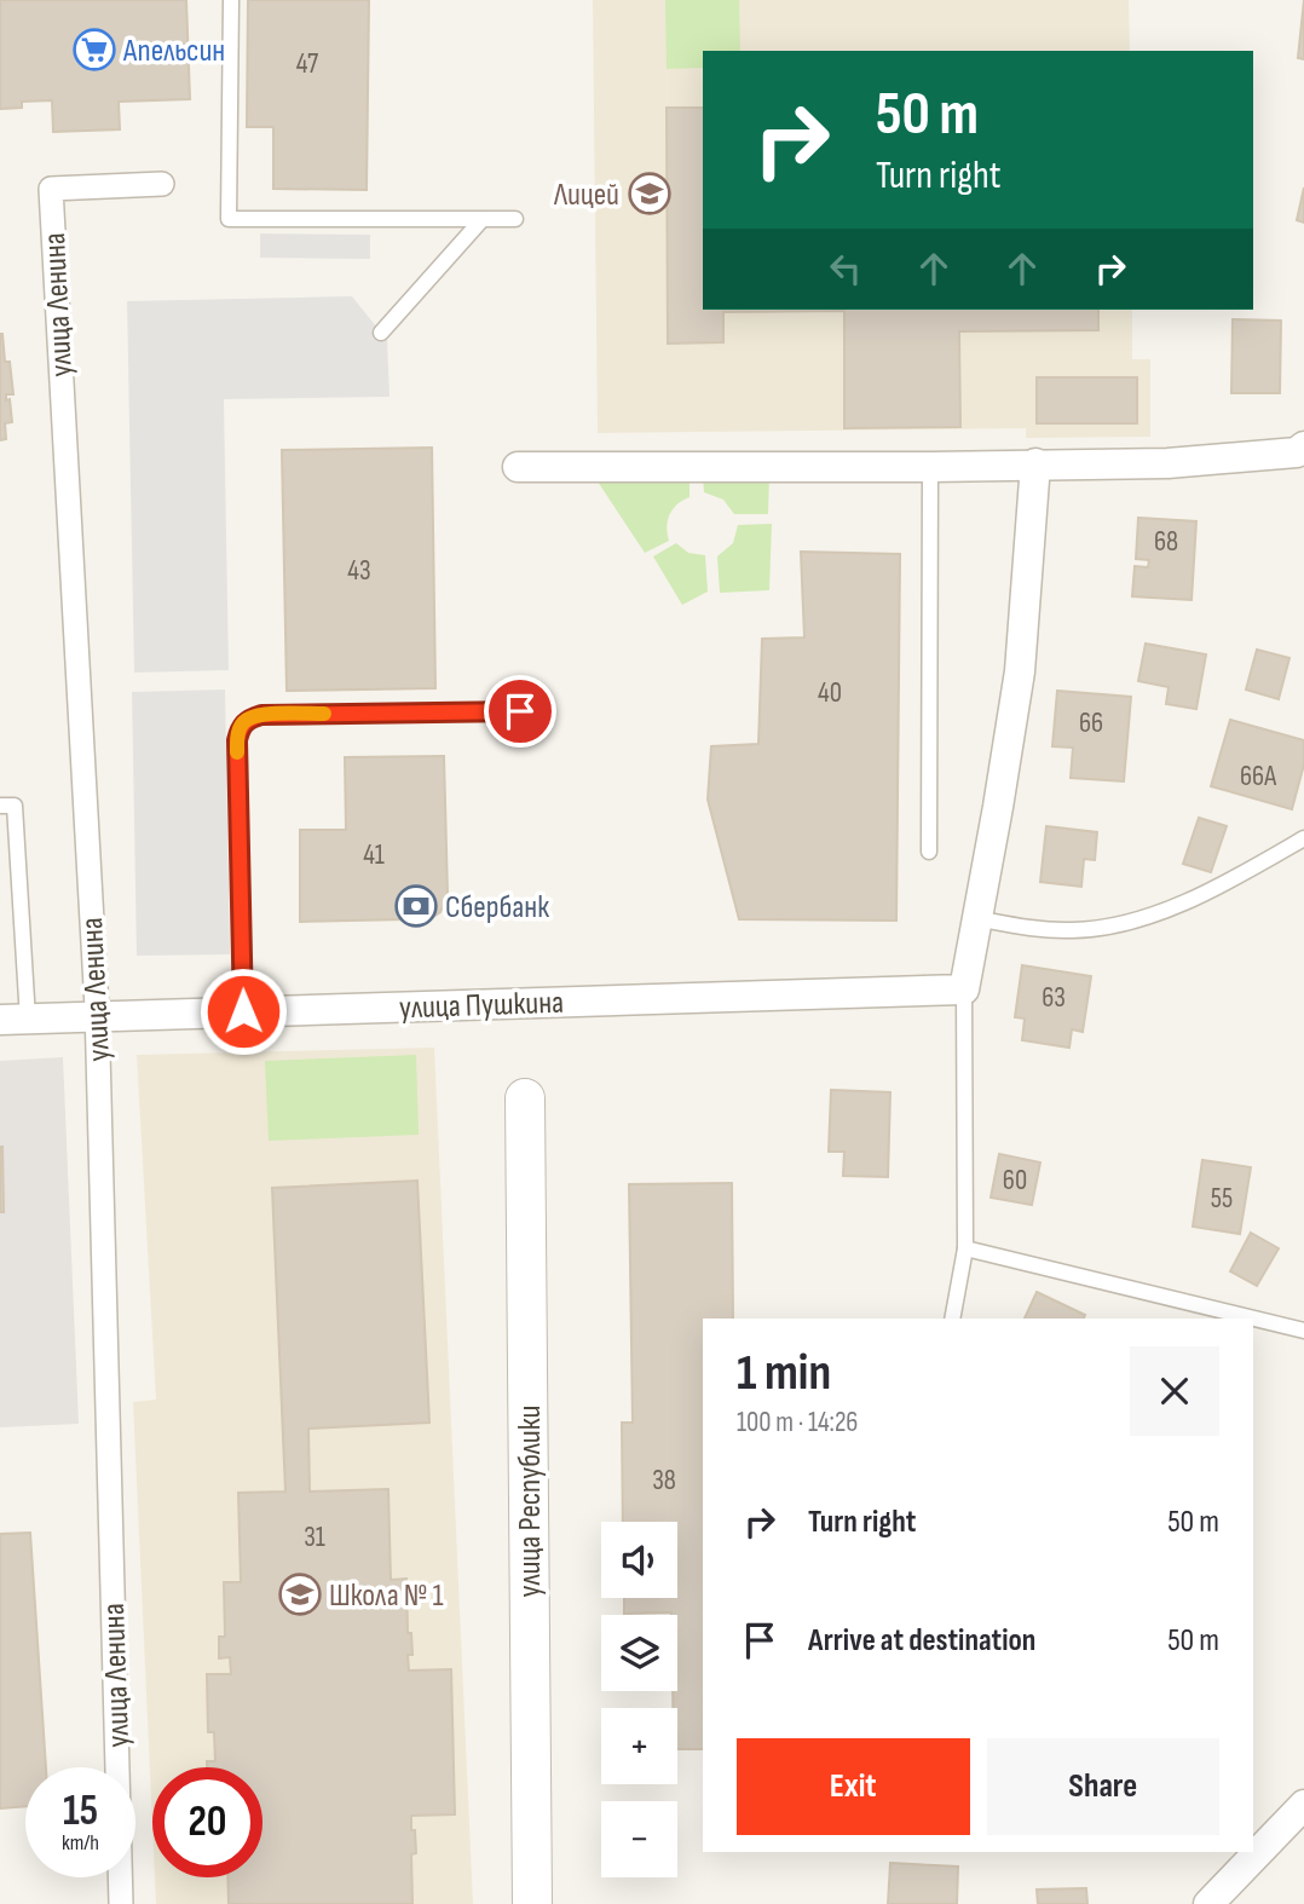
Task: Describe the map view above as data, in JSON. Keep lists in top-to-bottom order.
{
  "streets": {
    "street": ["улица Ленина", "улица Пушкина", "улица Республики"]
  },
  "crossings": [
    ["улица Ленина", "улица Пушкина"]
  ],
  "places": {
    "supermarket": ["Апельсин"],
    "school or university": ["Лицей", "Школа № 1"],
    "bank": ["Сбербанк"]
  },
  "house_numbers": [
    "47",
    "68",
    "43",
    "40",
    "66",
    "66А",
    "41",
    "63",
    "60",
    "55",
    "38",
    "31"
  ],
  "page": {
    "turn": ["50 m", "Turn right"],
    "heading": ["1 min", "100 m · 14:26"],
    "list": [
      {
        "name": "Turn right",
        "value": "50 m"
      },
      {
        "name": "Arrive at destination",
        "value": "50 m"
      }
    ],
    "map_buttons": ["+", "−"],
    "buttons": ["Exit", "Share"],
    "speed": "15 km/h",
    "limit": "20"
  }
}
